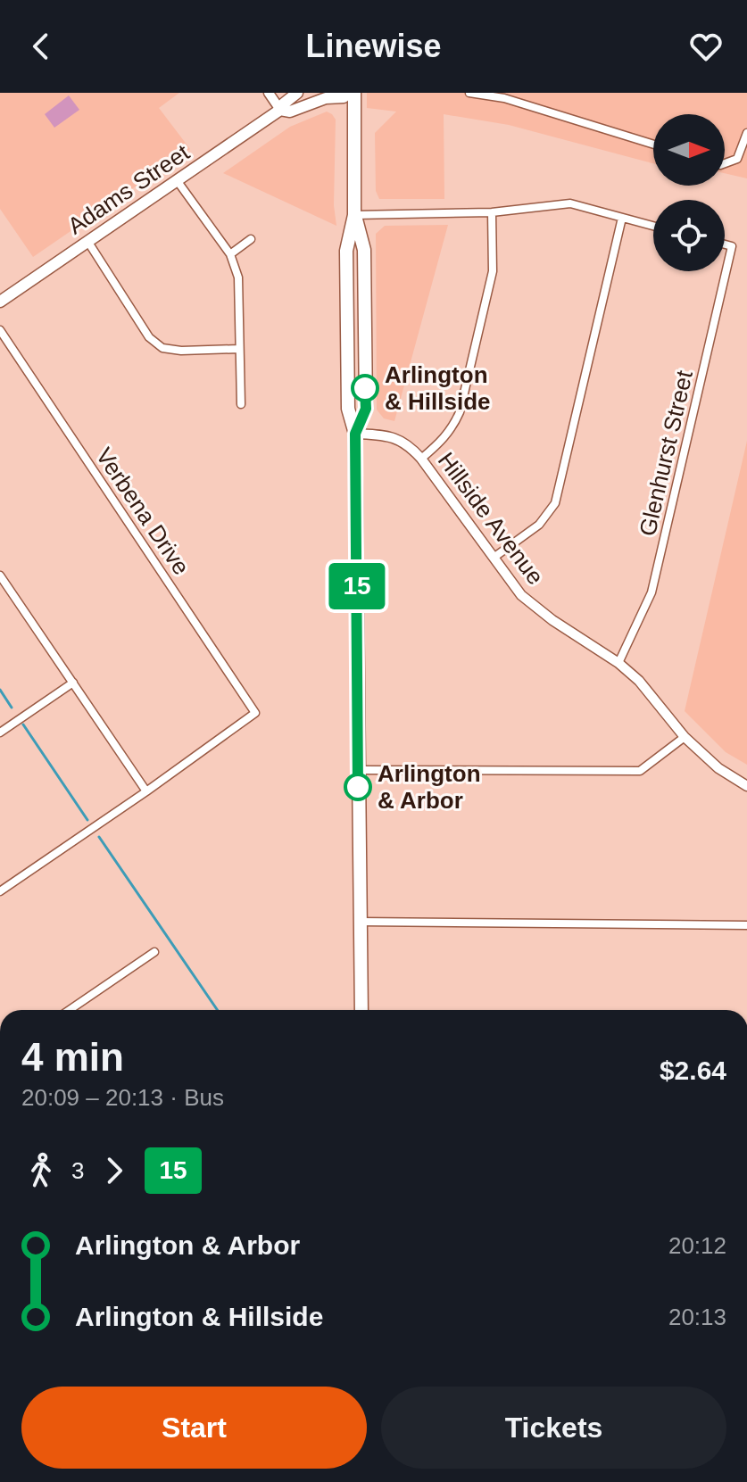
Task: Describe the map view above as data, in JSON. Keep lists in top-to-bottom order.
{
  "streets": {
    "main road": ["Adams Street"],
    "street": ["Glenhurst Street", "Verbena Drive", "Hillside Avenue"]
  },
  "crossings": [
    ["Glenhurst Street", "Hillside Avenue"]
  ],
  "places": ["Arlington & Hillside", "Arlington & Arbor"],
  "lines": ["bus line 15"],
  "north": "right",
  "page": {
    "header": "Linewise",
    "on_map": "15",
    "heading": ["4 min", "20:09 – 20:13 · Bus", "$2.64"],
    "legs": ["3", "15"],
    "list": [
      {
        "name": "Arlington & Arbor",
        "value": "20:12"
      },
      {
        "name": "Arlington & Hillside",
        "value": "20:13"
      }
    ],
    "buttons": ["Start", "Tickets"]
  }
}
